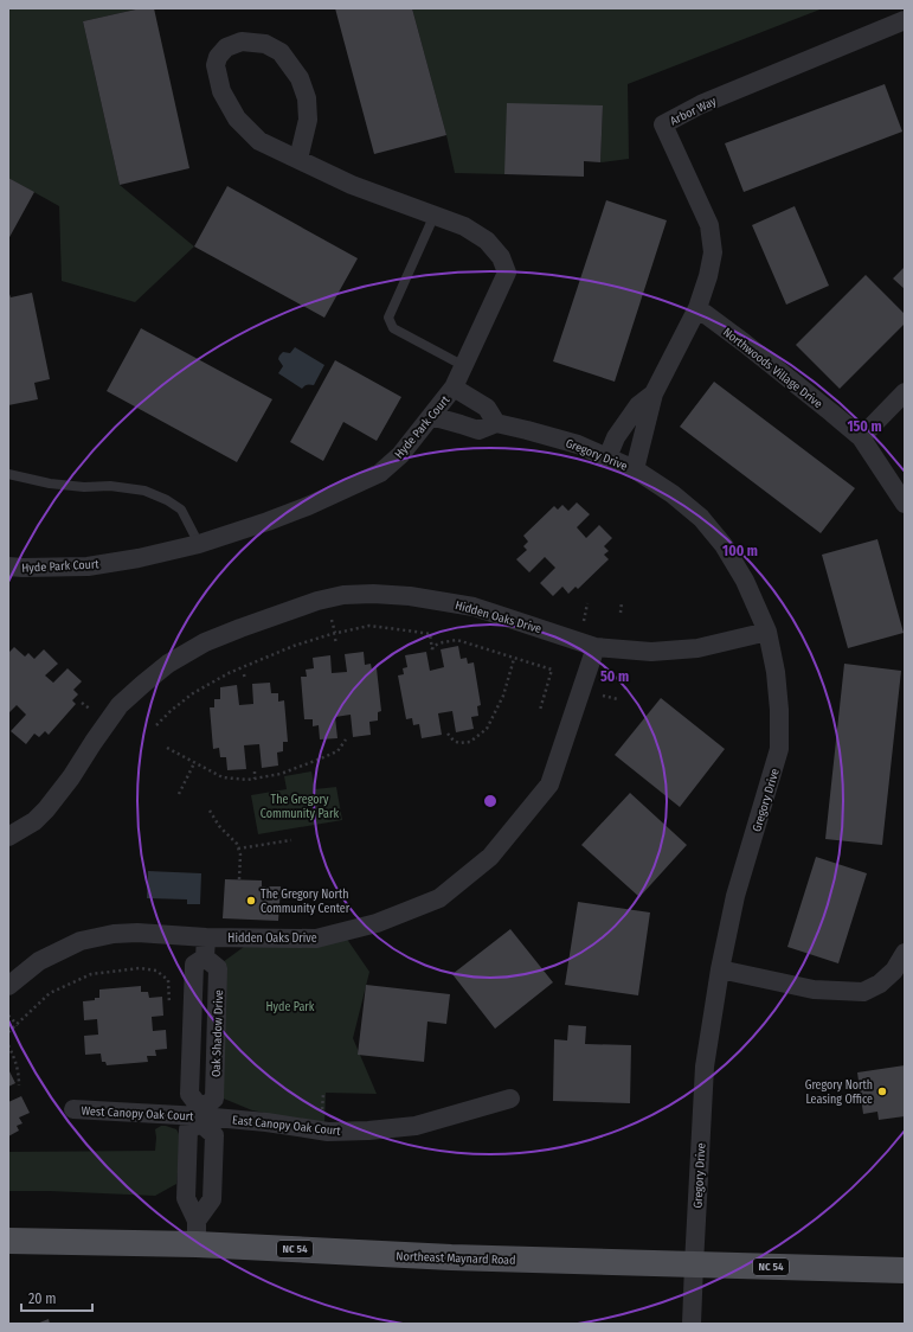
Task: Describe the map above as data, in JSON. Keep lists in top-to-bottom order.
{
  "streets": {
    "main road": ["NC 54", "Northeast Maynard Road"],
    "street": [
      "Arbor Way",
      "Northwoods Village Drive",
      "Hyde Park Court",
      "Gregory Drive",
      "Hidden Oaks Drive",
      "Oak Shadow Drive",
      "West Canopy Oak Court",
      "East Canopy Oak Court"
    ]
  },
  "crossings": [
    ["Arbor Way", "Northwoods Village Drive"],
    ["Hyde Park Court", "Gregory Drive"],
    ["Gregory Drive", "Hidden Oaks Drive"],
    ["Gregory Drive", "Northeast Maynard Road"],
    ["Hidden Oaks Drive", "Oak Shadow Drive"],
    ["Oak Shadow Drive", "West Canopy Oak Court"],
    ["Oak Shadow Drive", "East Canopy Oak Court"],
    ["Oak Shadow Drive", "Northeast Maynard Road"],
    ["West Canopy Oak Court", "East Canopy Oak Court"]
  ],
  "parks": ["The Gregory Community Park", "Hyde Park"],
  "places": ["The Gregory North Community Center", "Gregory North Leasing Office"],
  "scale_bar": "20 m",
  "rings": ["150 m", "100 m", "50 m"]
}
